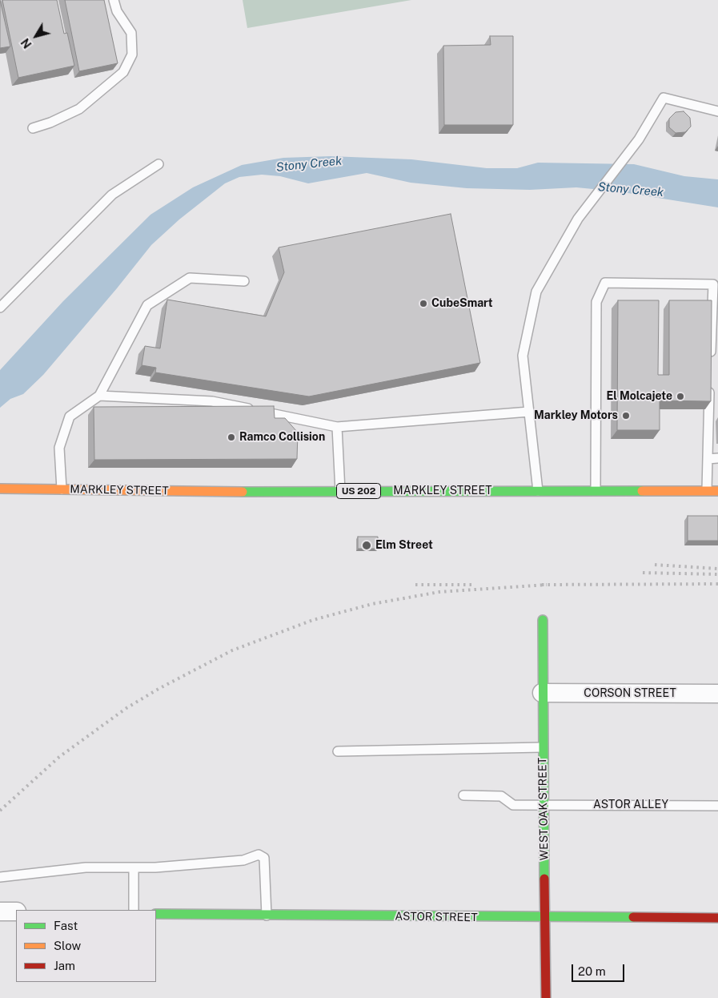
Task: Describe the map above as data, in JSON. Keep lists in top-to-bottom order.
{
  "streets": {
    "main road": [
      "MARKLEY STREET",
      "US 202",
      "WEST OAK STREET",
      "ASTOR STREET"
    ],
    "street": ["CORSON STREET"],
    "lane": ["ASTOR ALLEY"]
  },
  "crossings": [
    ["CORSON STREET", "WEST OAK STREET"],
    ["ASTOR ALLEY", "WEST OAK STREET"],
    ["WEST OAK STREET", "ASTOR STREET"]
  ],
  "water": ["Stony Creek"],
  "places": [
    "CubeSmart",
    "El Molcajete",
    "Markley Motors",
    "Ramco Collision",
    "Elm Street"
  ],
  "legend": ["Fast", "Slow", "Jam"],
  "scale_bar": "20 m",
  "north": "bottom left"
}
